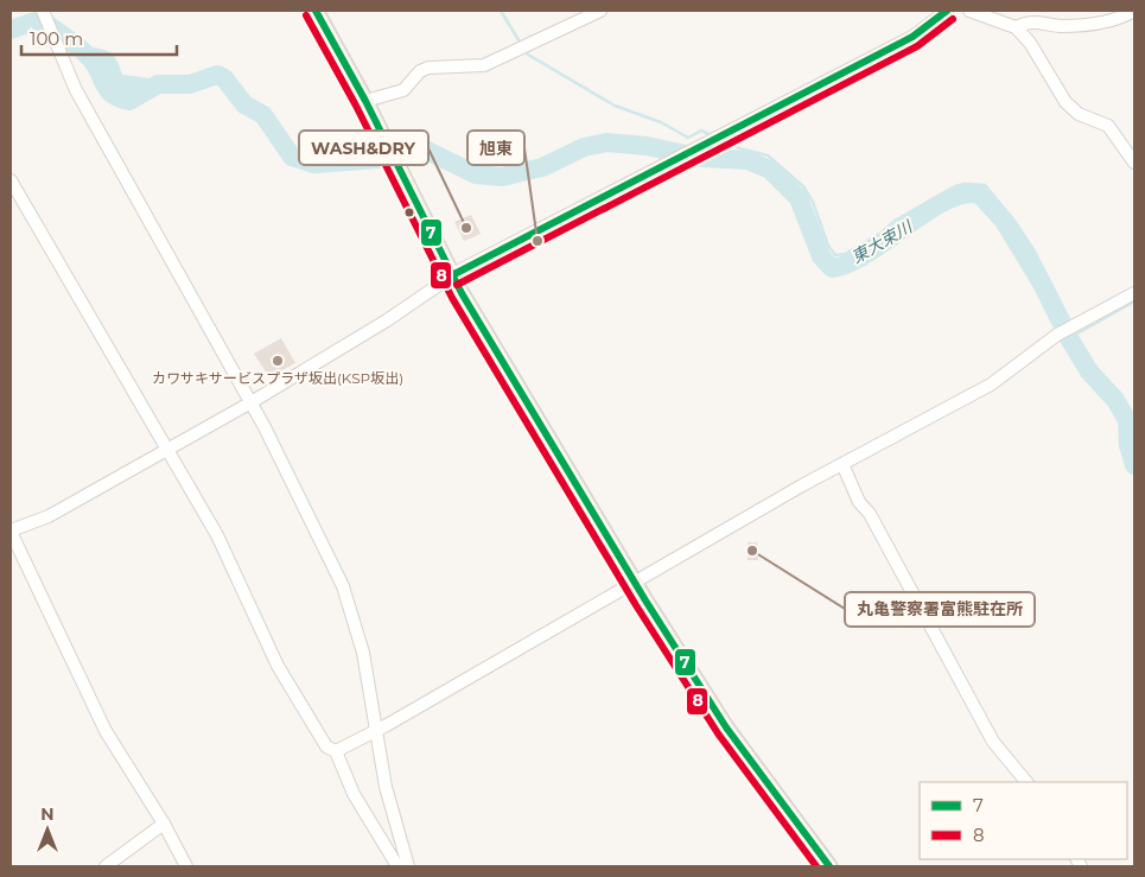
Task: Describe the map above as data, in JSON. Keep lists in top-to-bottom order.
{
  "water": ["東大束川"],
  "places": [
    "WASH&DRY",
    "旭東",
    "カワサキサービスプラザ坂出(KSP坂出)",
    "丸亀警察署富熊駐在所"
  ],
  "lines": ["transit line 7", "transit line 8"],
  "legend": ["7", "8"],
  "scale_bar": "100 m",
  "north": "top"
}
